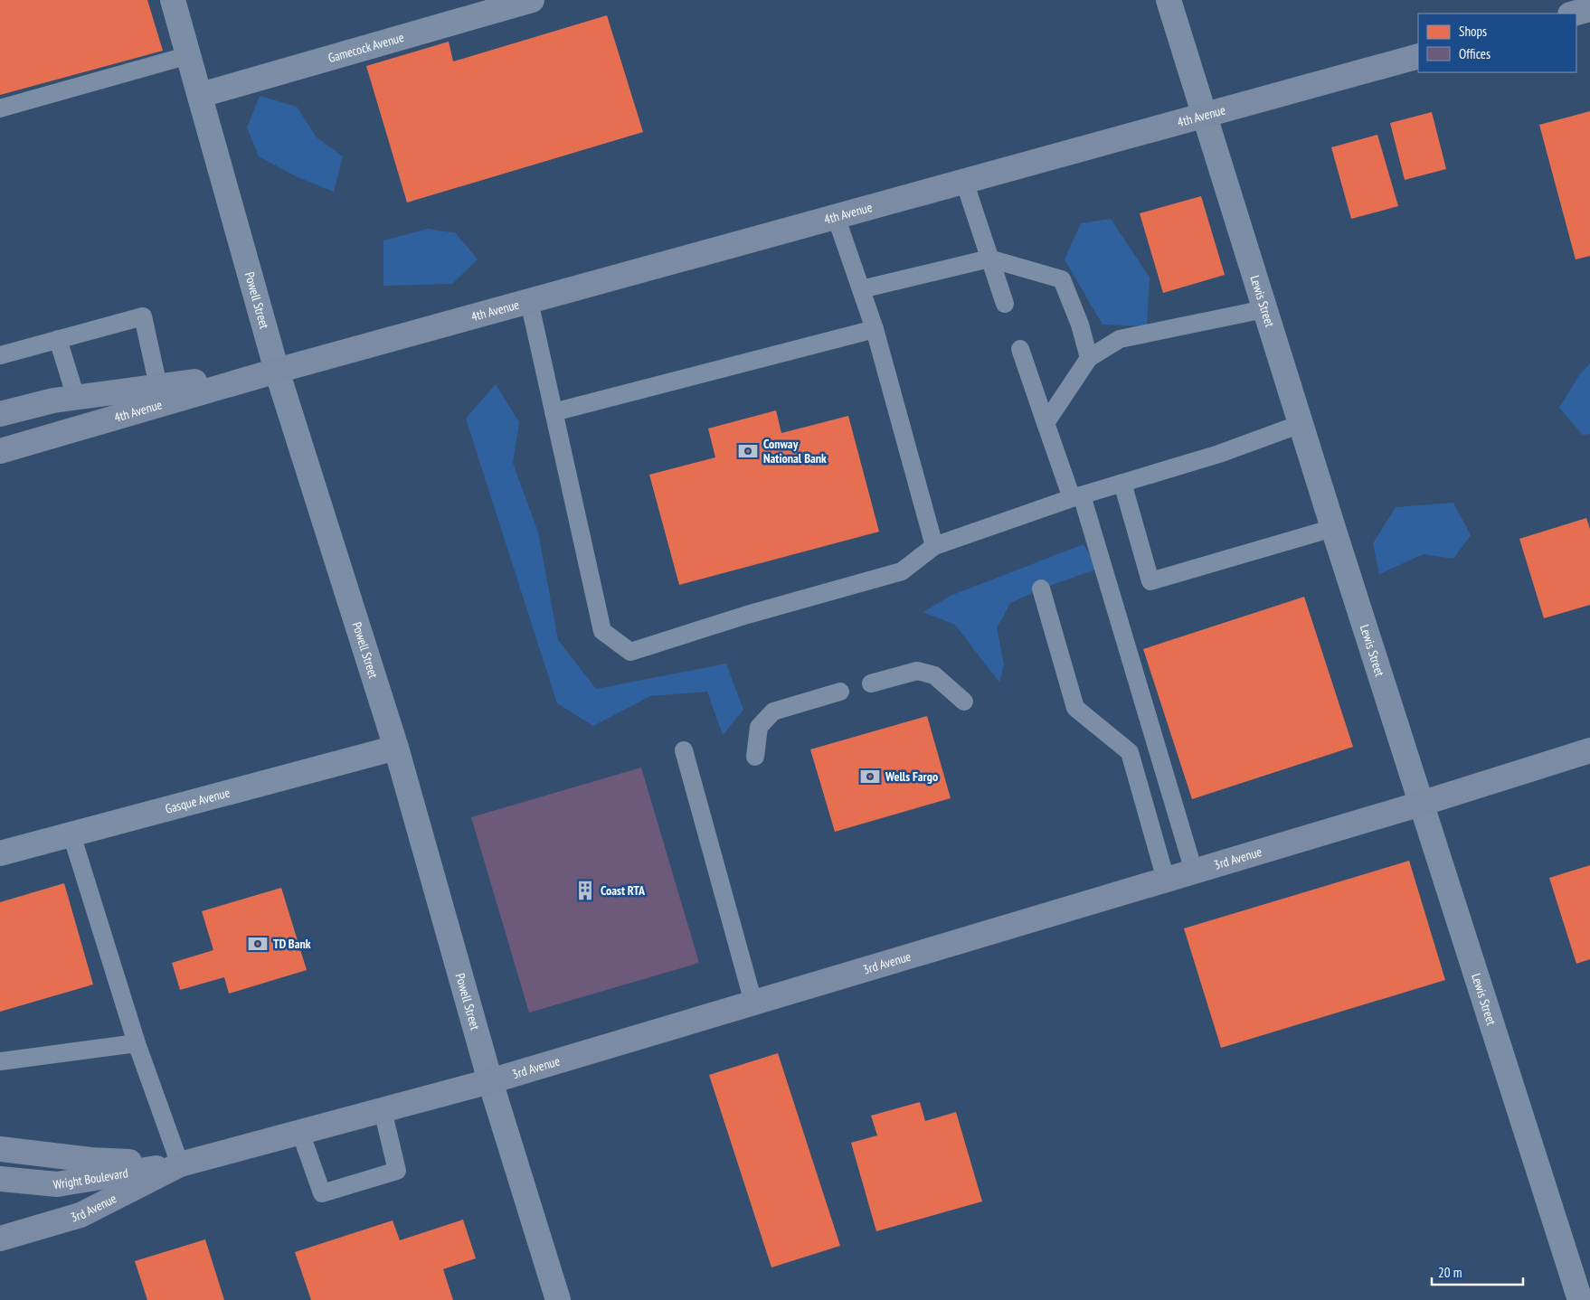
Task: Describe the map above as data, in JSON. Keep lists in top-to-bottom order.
{
  "streets": {
    "main road": ["4th Avenue", "3rd Avenue", "Wright Boulevard"],
    "street": [
      "Gamecock Avenue",
      "Powell Street",
      "Lewis Street",
      "Gasque Avenue"
    ]
  },
  "crossings": [
    ["Gamecock Avenue", "Powell Street"],
    ["4th Avenue", "Powell Street"],
    ["4th Avenue", "Lewis Street"],
    ["Powell Street", "Gasque Avenue"],
    ["Powell Street", "3rd Avenue"],
    ["Lewis Street", "3rd Avenue"],
    ["3rd Avenue", "Wright Boulevard"]
  ],
  "places": {
    "bank": ["Conway National Bank", "Wells Fargo", "TD Bank"],
    "building": ["Coast RTA"]
  },
  "legend": ["Shops", "Offices"],
  "scale_bar": "20 m"
}
